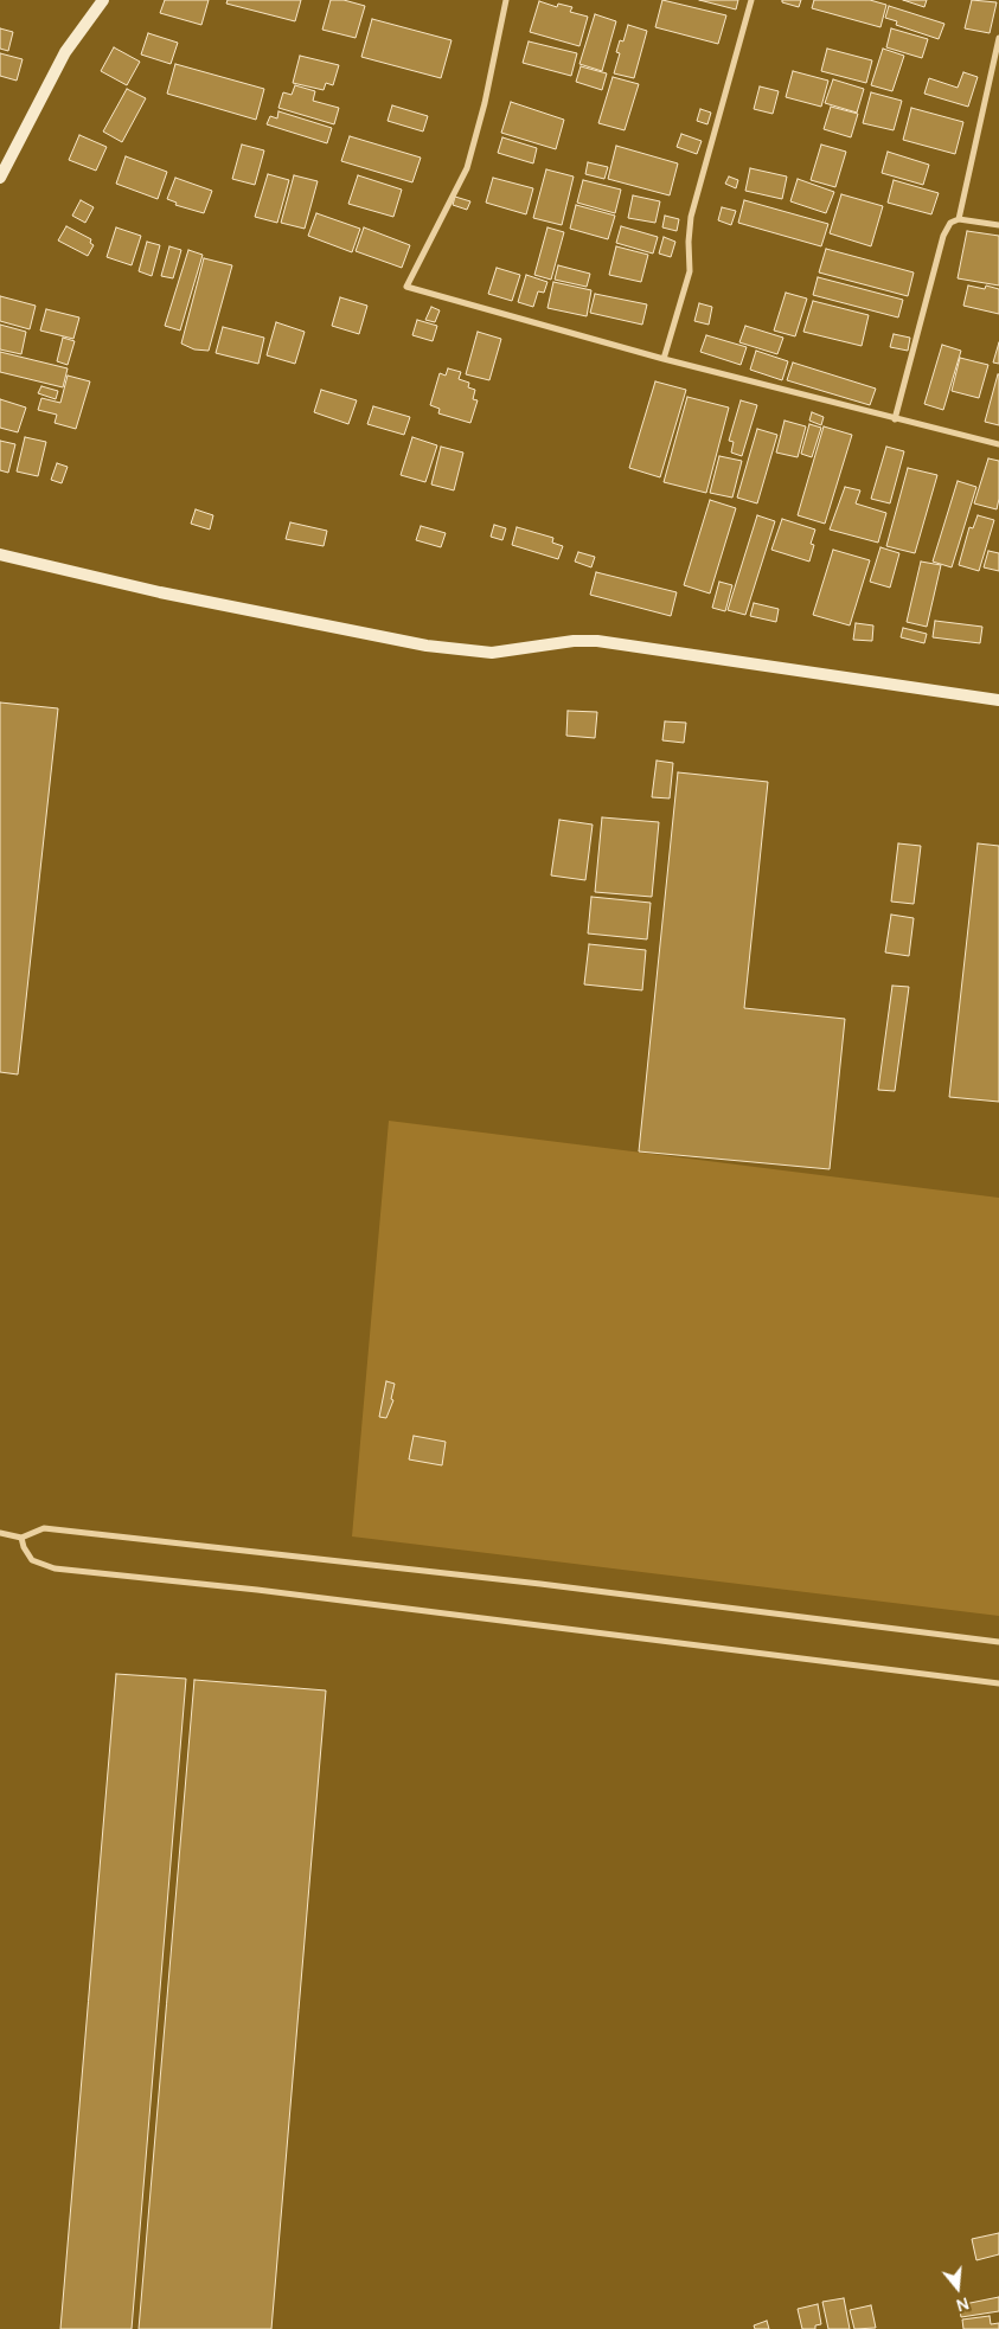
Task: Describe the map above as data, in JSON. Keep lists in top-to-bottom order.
{
  "north": "bottom"
}
